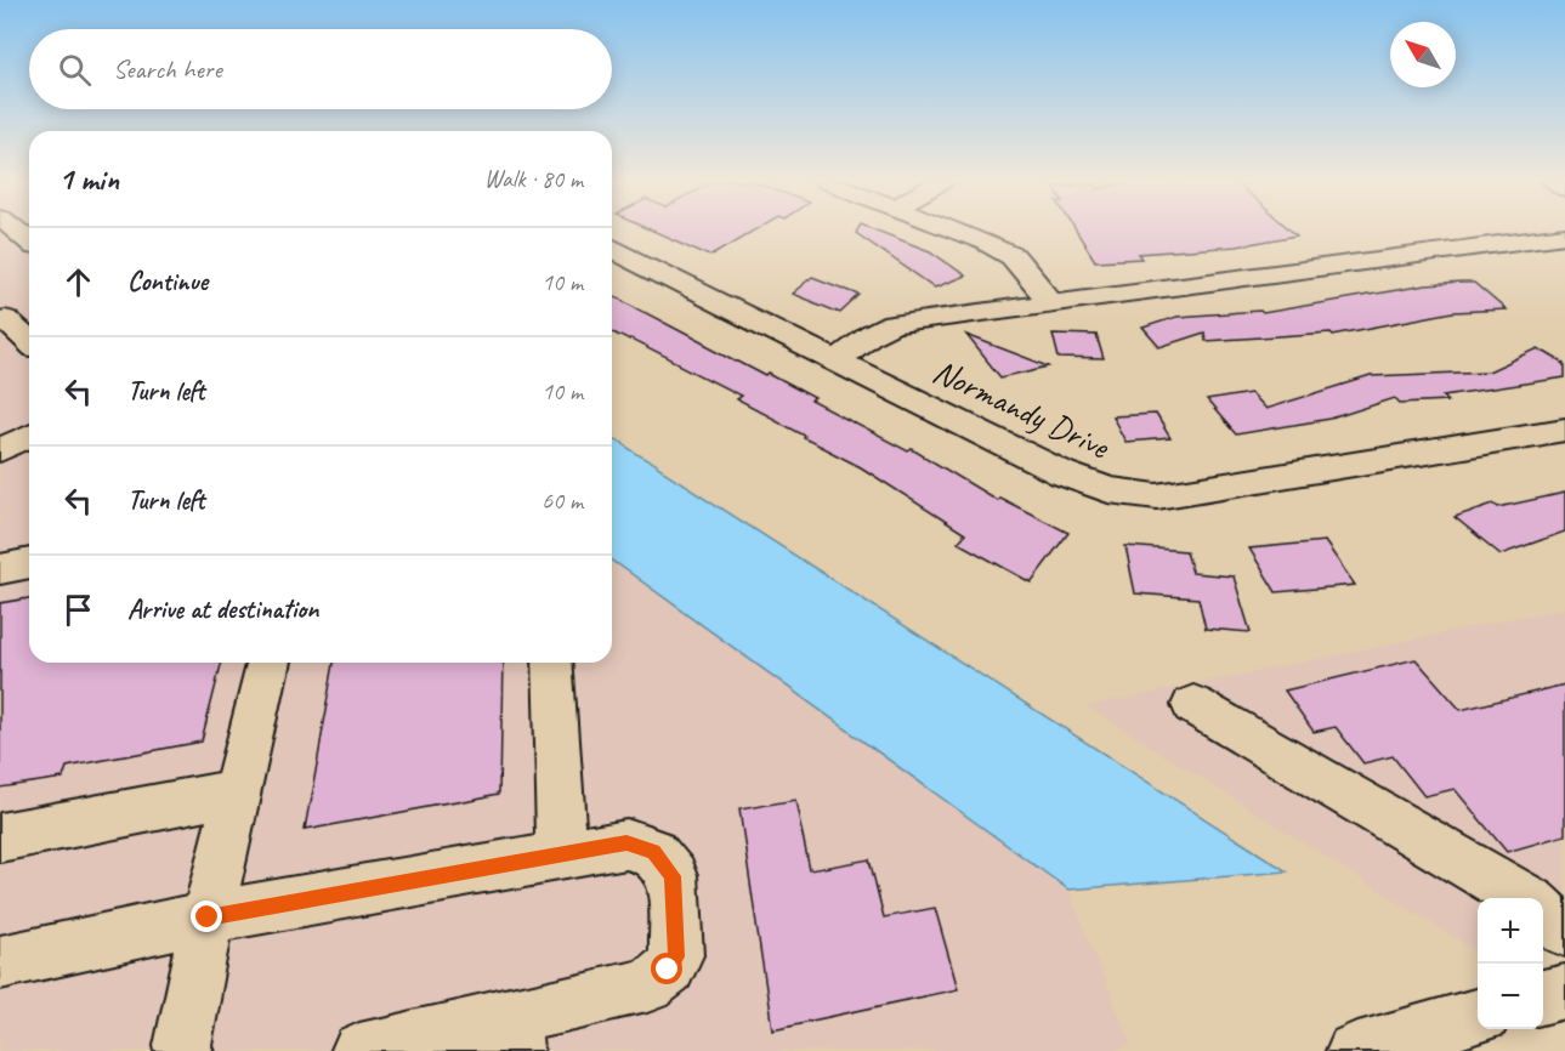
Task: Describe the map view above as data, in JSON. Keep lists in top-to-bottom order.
{
  "streets": {
    "street": ["Normandy Drive"]
  },
  "north": "top left",
  "page": {
    "search": "Search here",
    "heading": ["1 min", "Walk · 80 m"],
    "list": [
      ["Continue", "10 m"],
      ["Turn left", "10 m"],
      ["Turn left", "60 m"],
      "Arrive at destination"
    ],
    "map_buttons": ["+", "−"]
  }
}
